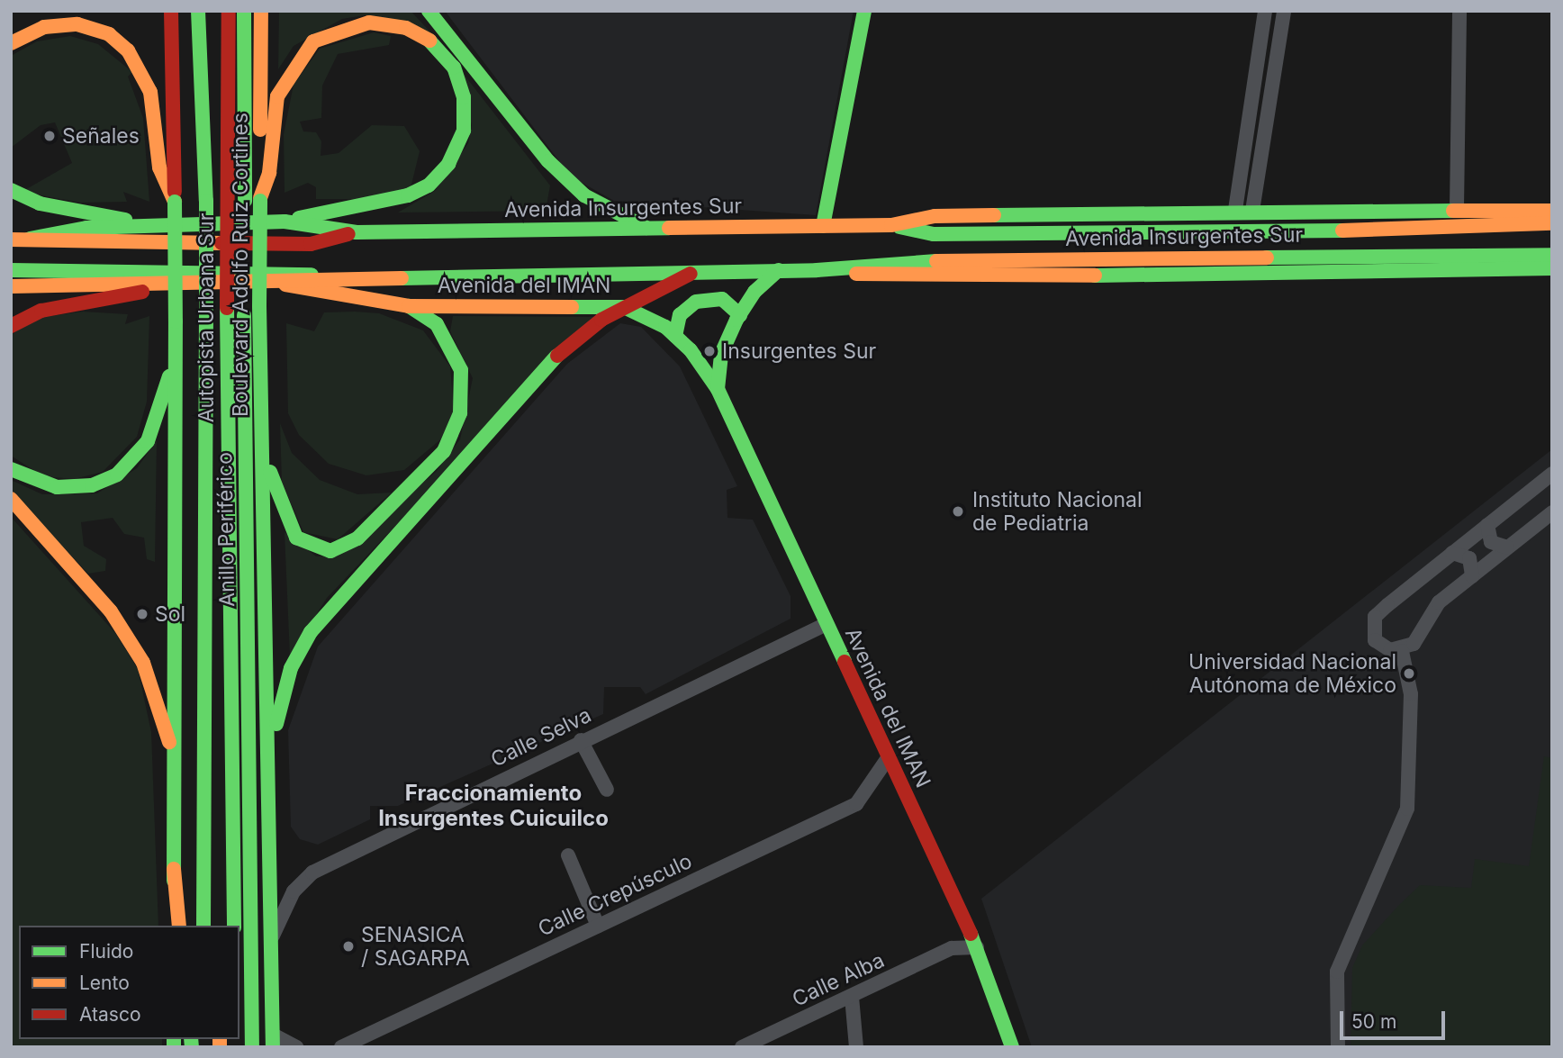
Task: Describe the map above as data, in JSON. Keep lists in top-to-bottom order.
{
  "streets": {
    "main road": [
      "Avenida Insurgentes Sur",
      "Boulevard Adolfo Ruiz Cortines",
      "Avenida del IMAN",
      "Autopista Urbana Sur",
      "Anillo Periférico"
    ],
    "street": ["Calle Selva", "Calle Crepúsculo", "Calle Alba"]
  },
  "crossings": [
    ["Avenida Insurgentes Sur", "Avenida del IMAN"],
    ["Boulevard Adolfo Ruiz Cortines", "Calle Selva"],
    ["Avenida del IMAN", "Calle Selva"],
    ["Avenida del IMAN", "Calle Crepúsculo"],
    ["Avenida del IMAN", "Calle Alba"]
  ],
  "districts": ["Fraccionamiento Insurgentes Cuicuilco"],
  "places": [
    "Señales",
    "Insurgentes Sur",
    "Instituto Nacional de Pediatria",
    "Sol",
    "Universidad Nacional Autónoma de México",
    "SENASICA / SAGARPA"
  ],
  "legend": ["Fluido", "Lento", "Atasco"],
  "scale_bar": "50 m"
}
